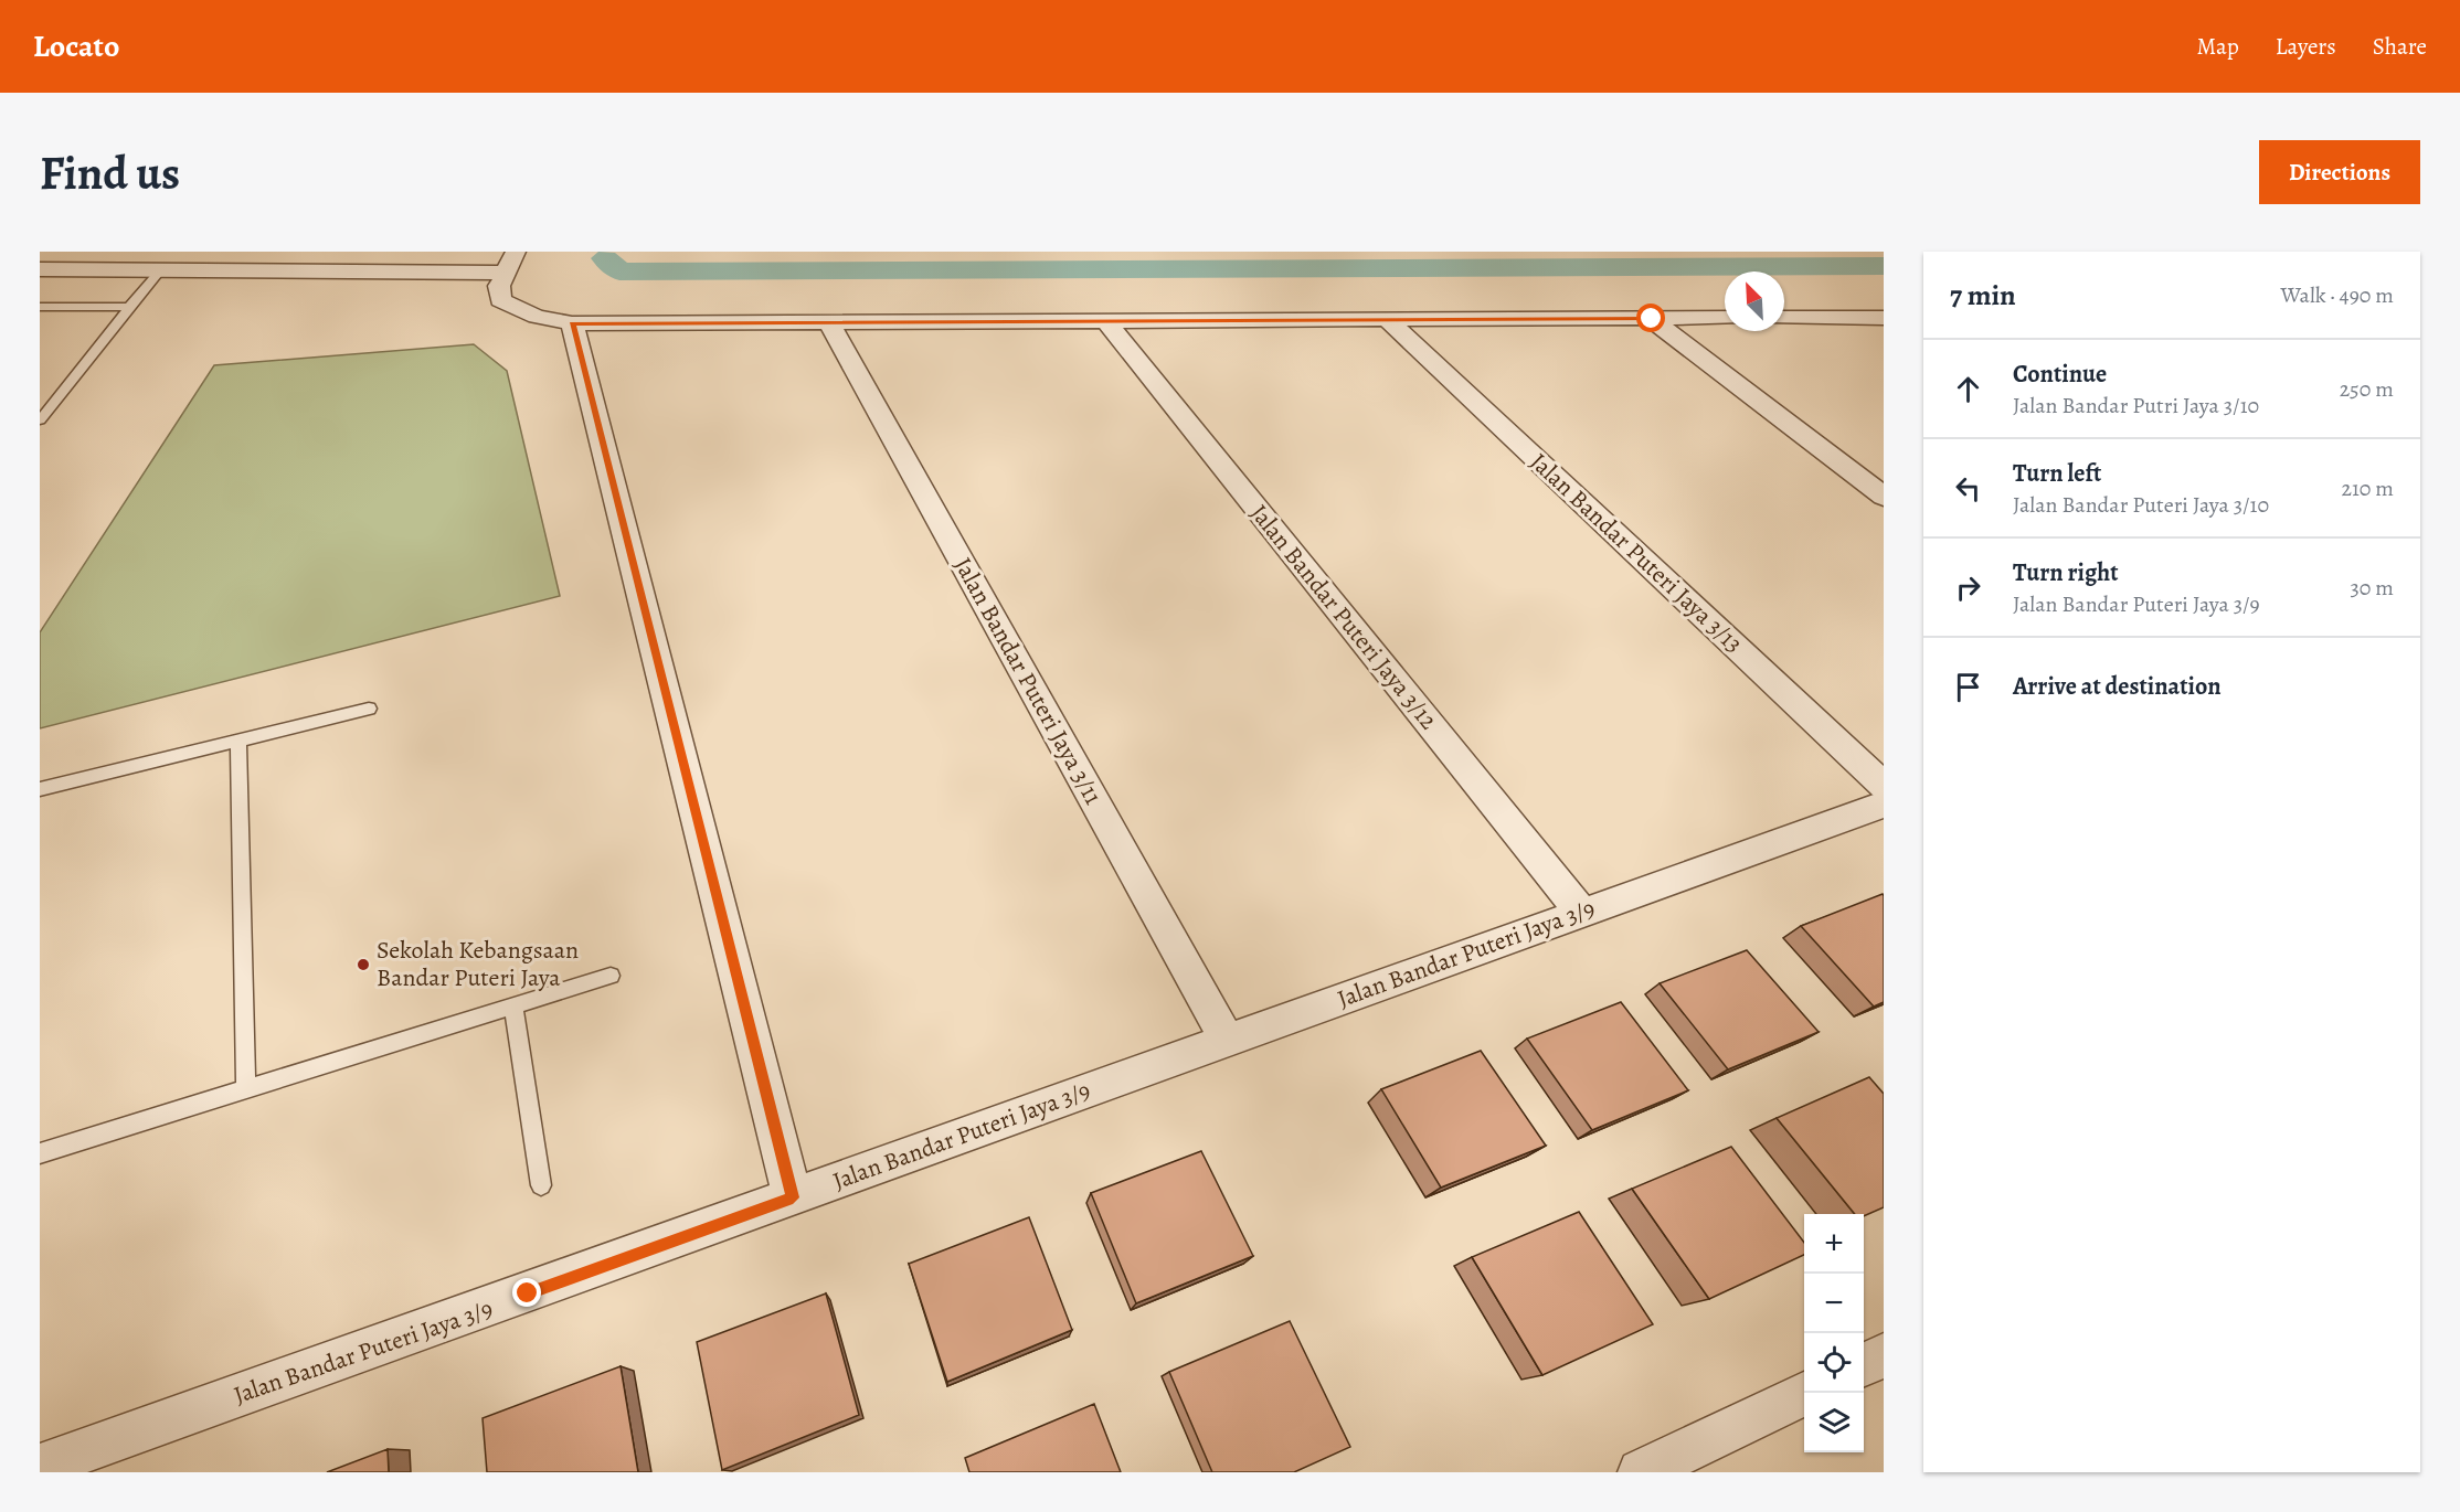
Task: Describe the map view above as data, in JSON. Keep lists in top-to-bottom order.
{
  "streets": {
    "street": [
      "Jalan Bandar Puteri Jaya 3/13",
      "Jalan Bandar Puteri Jaya 3/12",
      "Jalan Bandar Puteri Jaya 3/11",
      "Jalan Bandar Puteri Jaya 3/9"
    ]
  },
  "crossings": [
    ["Jalan Bandar Puteri Jaya 3/12", "Jalan Bandar Puteri Jaya 3/9"],
    ["Jalan Bandar Puteri Jaya 3/11", "Jalan Bandar Puteri Jaya 3/9"]
  ],
  "places": ["Sekolah Kebangsaan Bandar Puteri Jaya"],
  "north": "top left",
  "page": {
    "header": "Locato",
    "nav": ["Map", "Layers", "Share"],
    "buttons": "Directions",
    "title": "Find us",
    "heading": ["7 min", "Walk · 490 m"],
    "list": [
      ["Continue", "Jalan Bandar Putri Jaya 3/10", "250 m"],
      ["Turn left", "Jalan Bandar Puteri Jaya 3/10", "210 m"],
      ["Turn right", "Jalan Bandar Puteri Jaya 3/9", "30 m"],
      "Arrive at destination"
    ],
    "map_buttons": ["+", "−"]
  }
}
